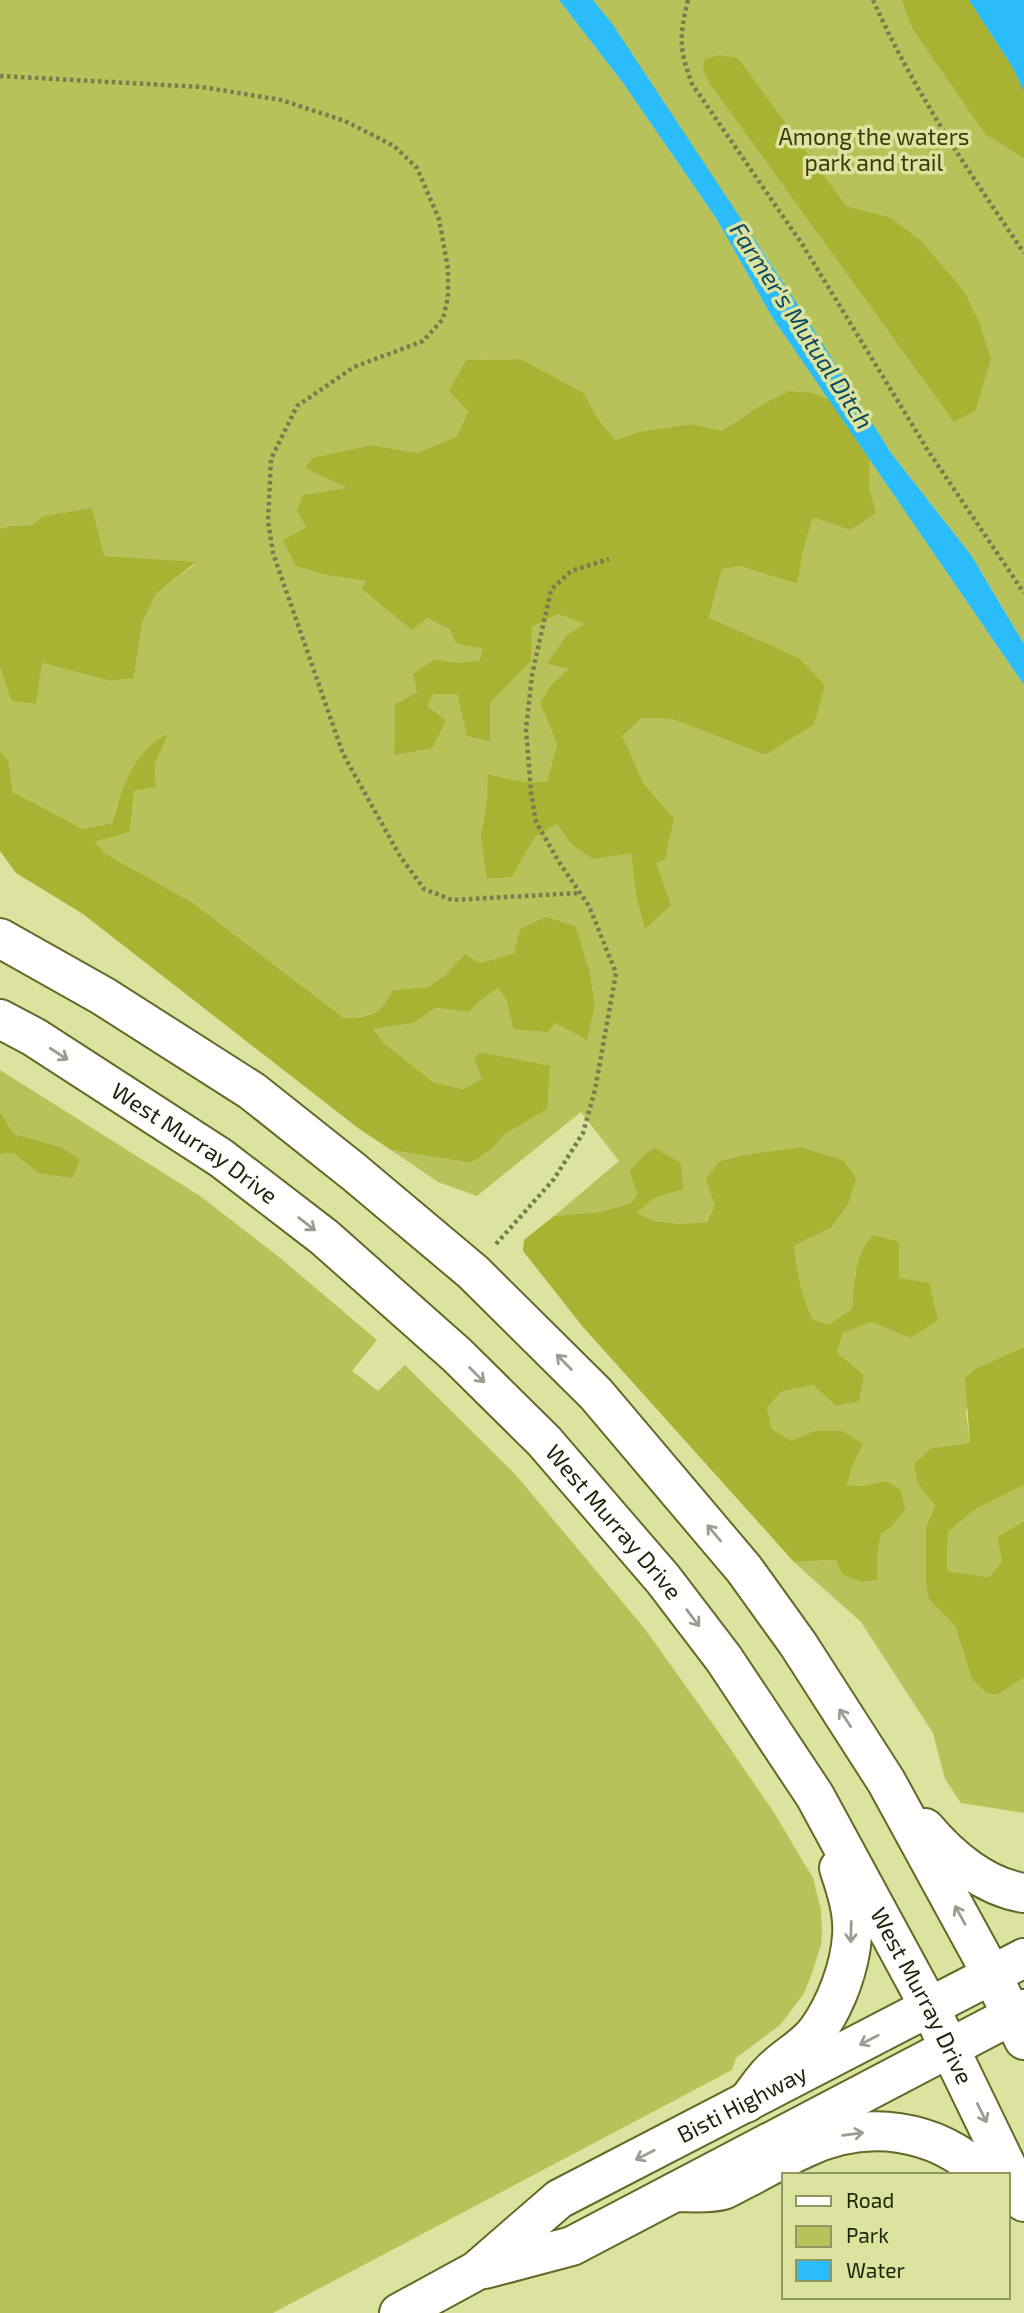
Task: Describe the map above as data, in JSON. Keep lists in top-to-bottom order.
{
  "streets": {
    "main road": ["West Murray Drive", "Bisti Highway"]
  },
  "crossings": [
    ["West Murray Drive", "Bisti Highway"]
  ],
  "water": ["Farmer's Mutual Ditch"],
  "parks": ["Among the waters park and trail"],
  "legend": ["Road", "Park", "Water"]
}
